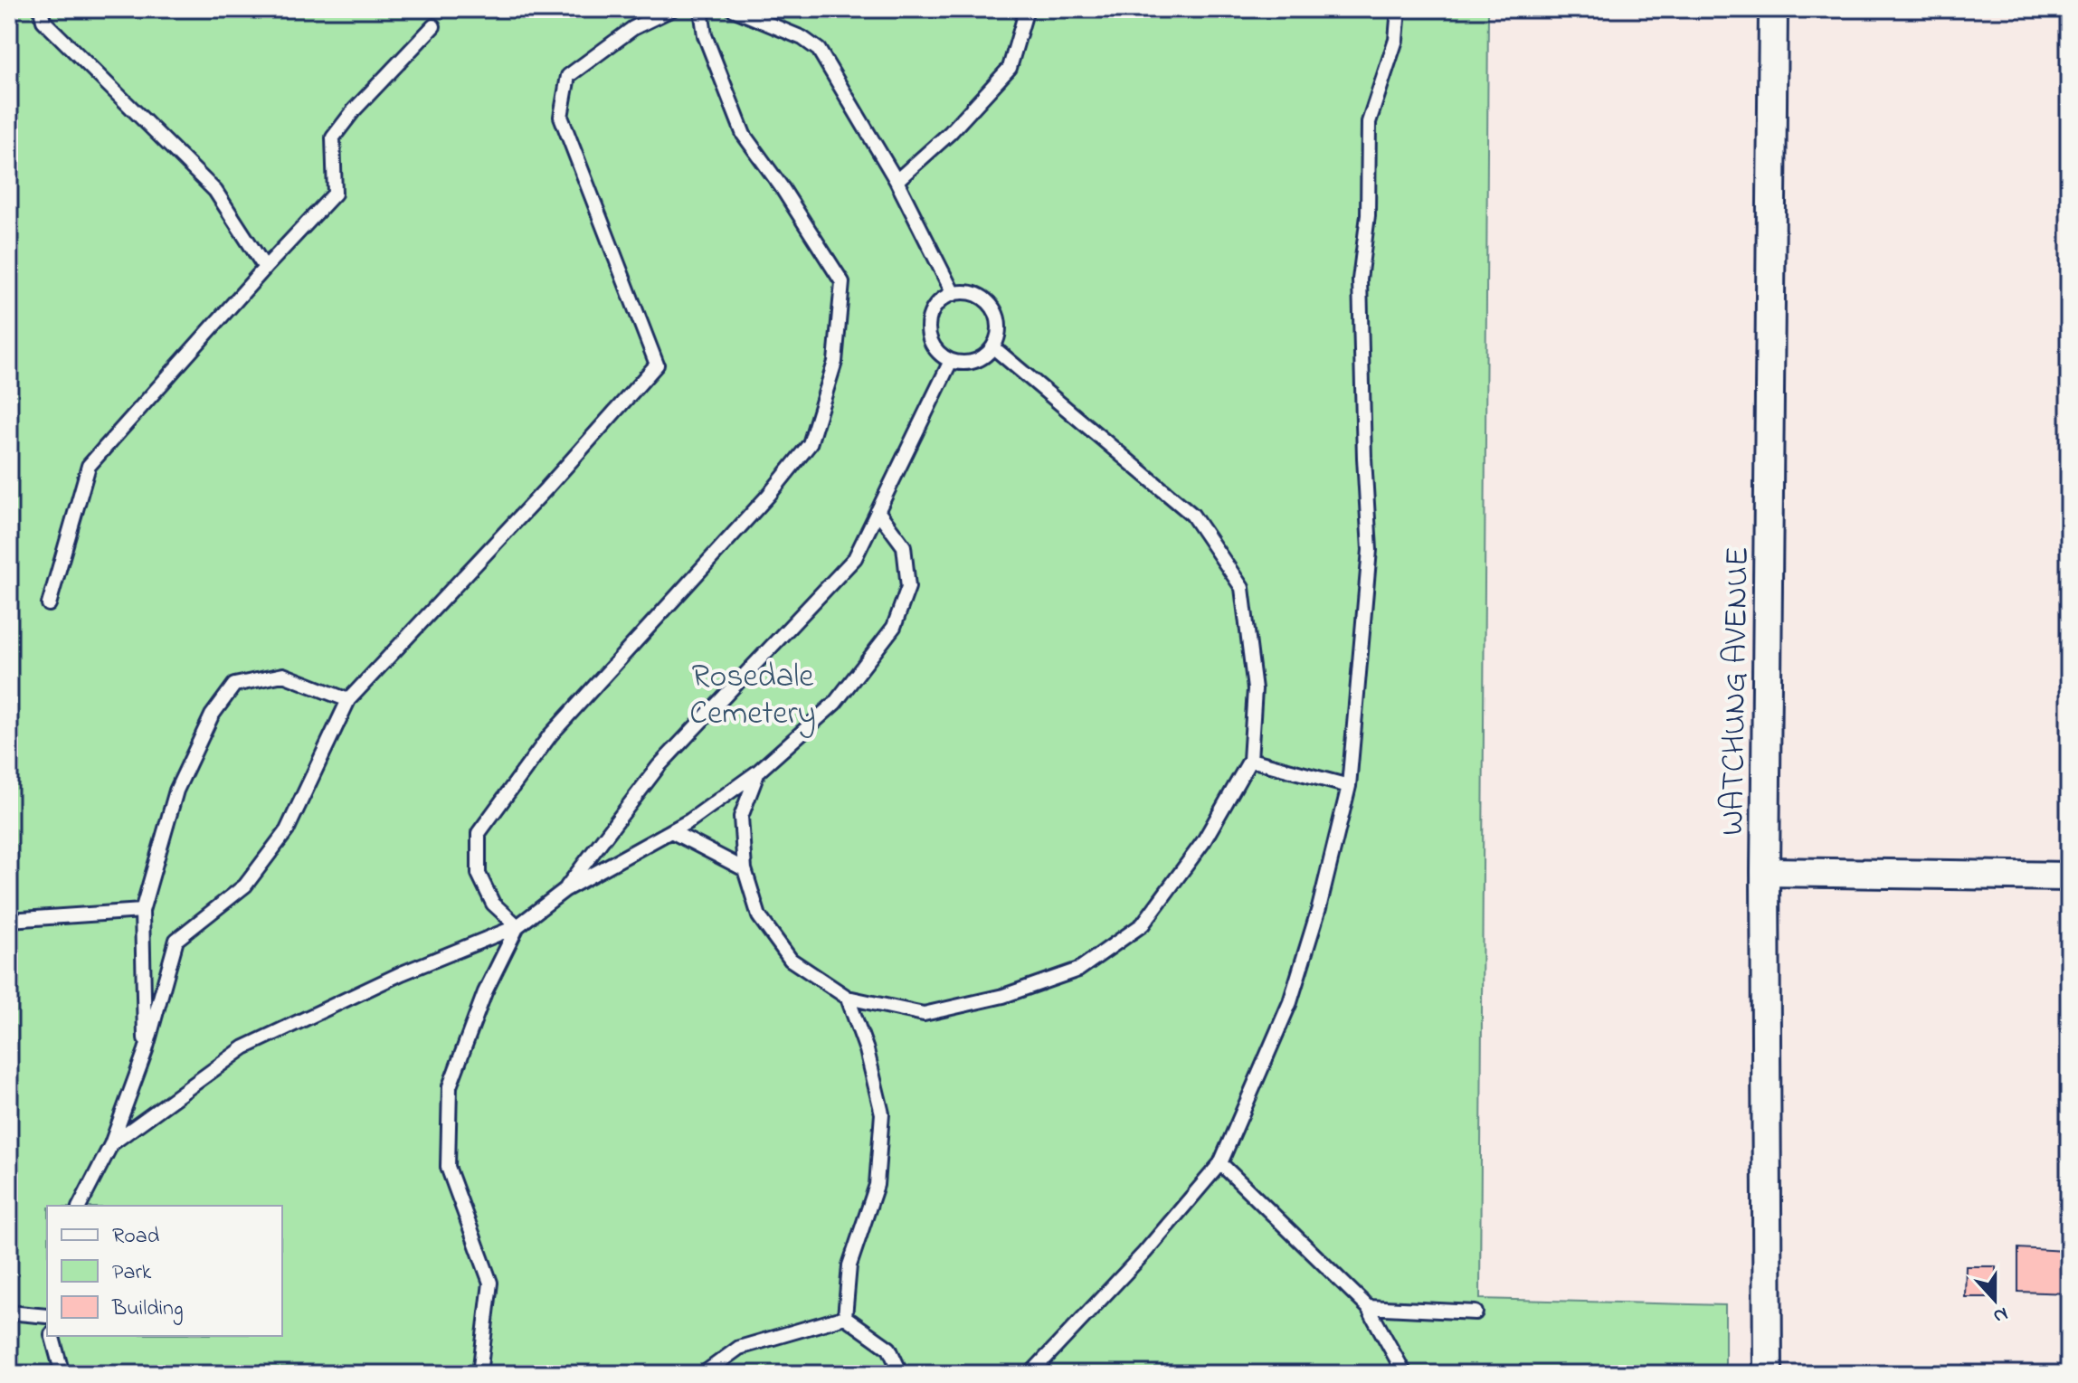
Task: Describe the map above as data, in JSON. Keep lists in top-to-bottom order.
{
  "streets": {
    "street": ["WATCHUNG AVENUE"]
  },
  "parks": ["Rosedale Cemetery"],
  "legend": ["Road", "Park", "Building"],
  "north": "bottom"
}
